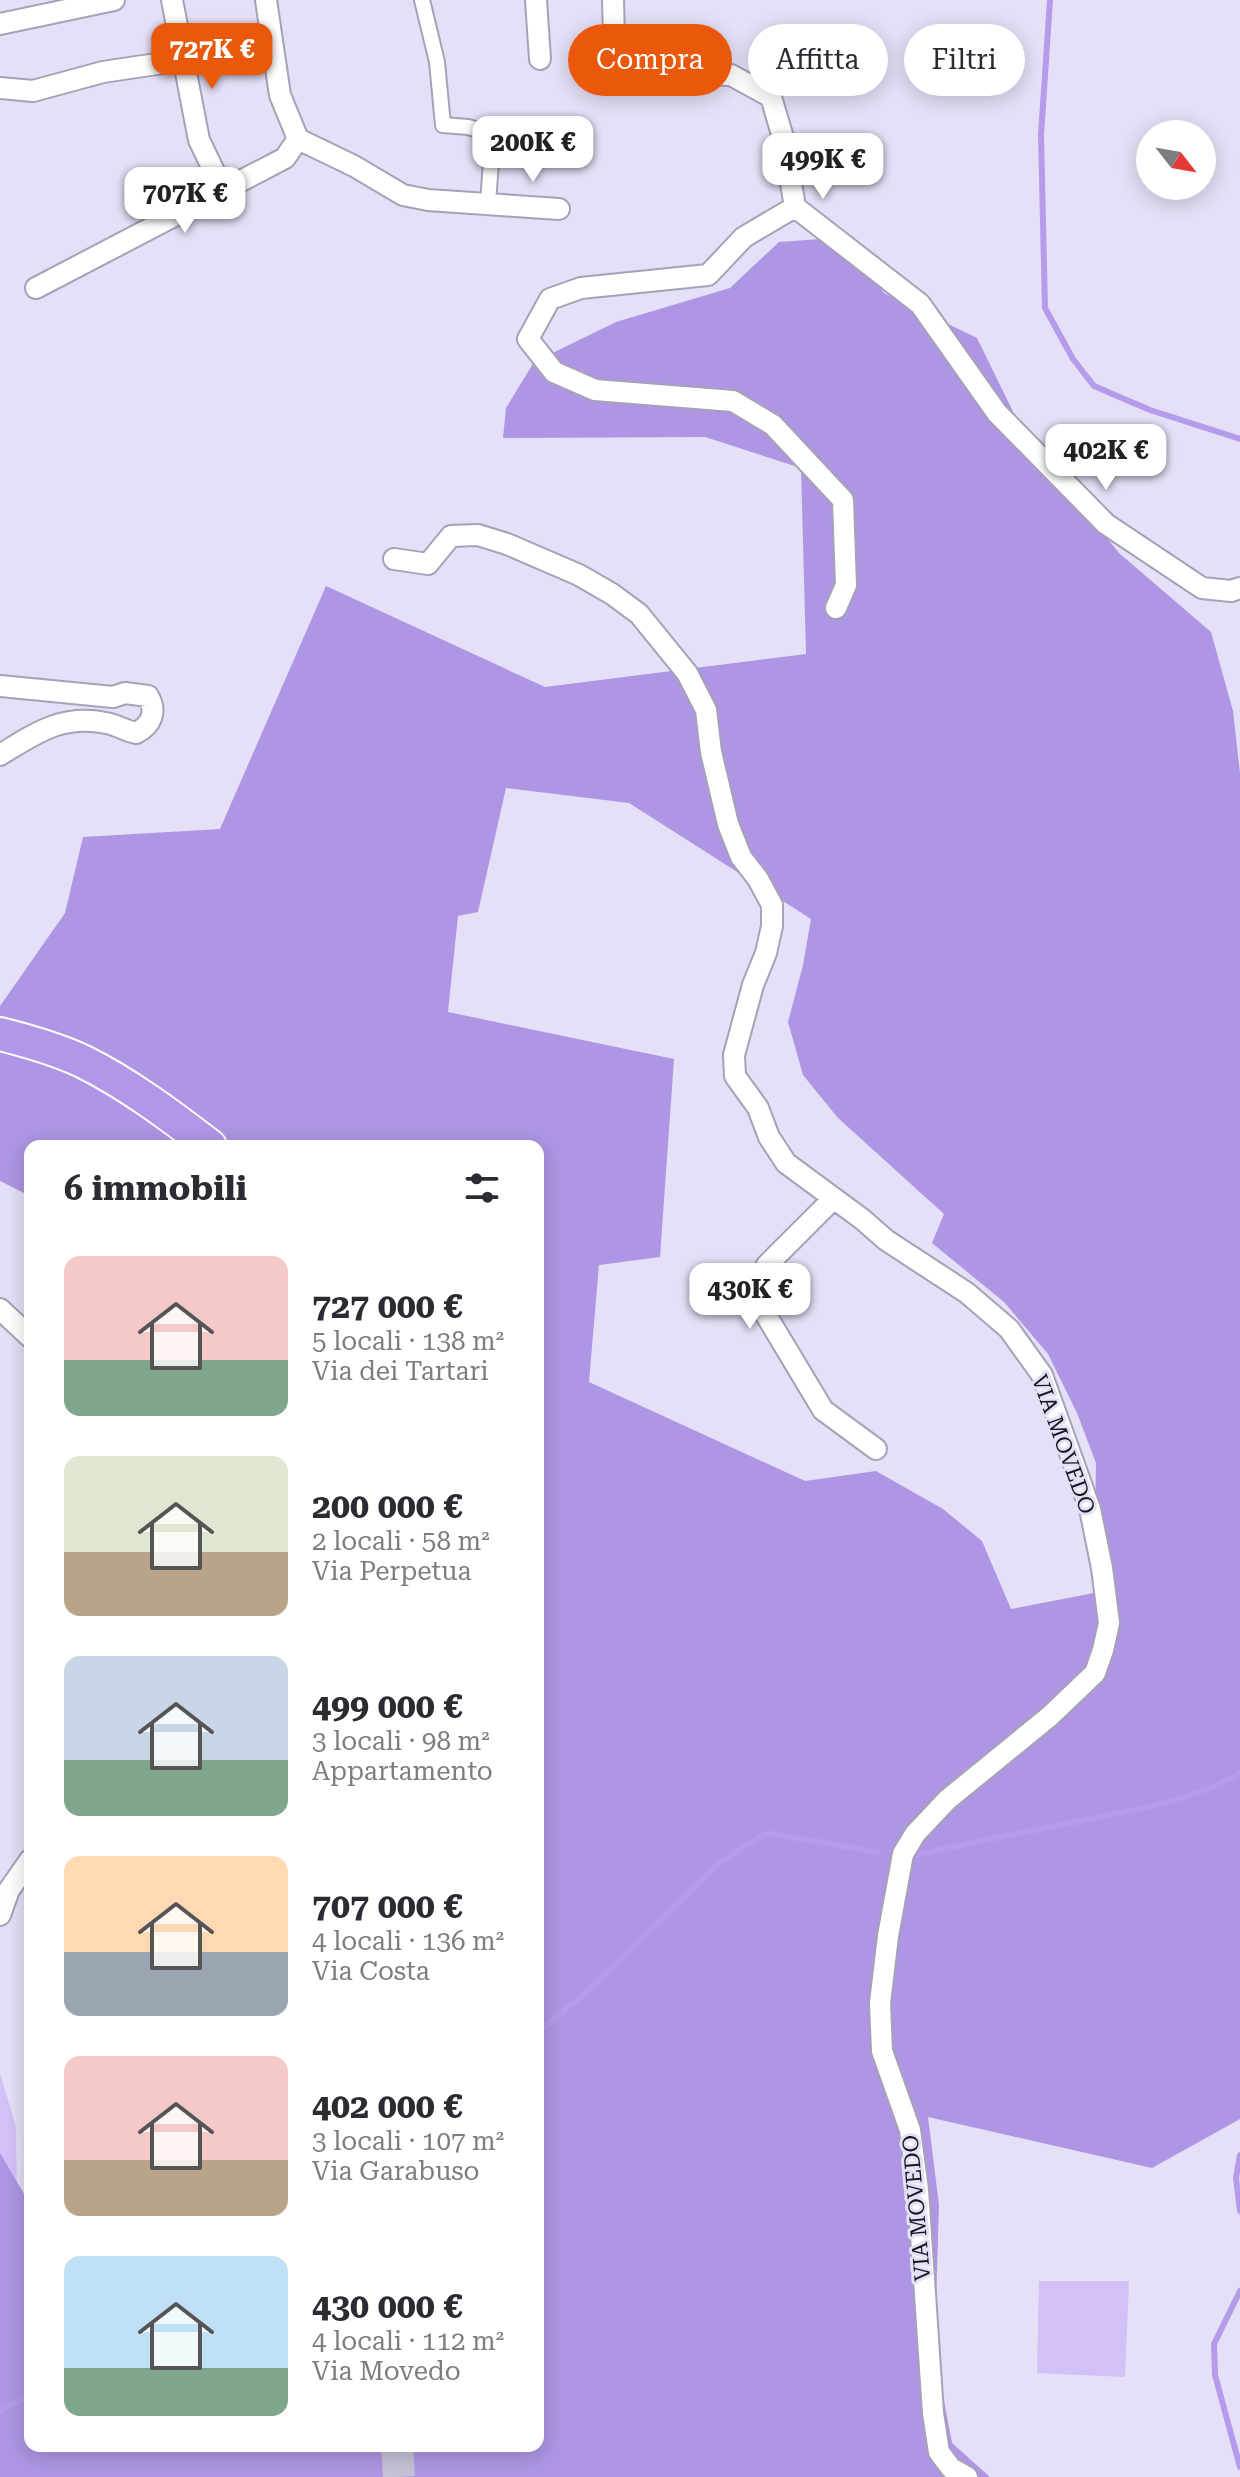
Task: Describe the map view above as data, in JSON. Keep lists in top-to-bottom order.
{
  "streets": {
    "street": ["VIA MOVEDO"]
  },
  "north": "bottom right",
  "page": {
    "price": [
      "727K €",
      "200K €",
      "499K €",
      "707K €",
      "402K €",
      "430K €"
    ],
    "chip": ["Compra", "Affitta", "Filtri"],
    "heading": "6 immobili",
    "list": [
      {
        "name": "727 000 €",
        "note": "5 locali · 138 m² · Via dei Tartari"
      },
      {
        "name": "200 000 €",
        "note": "2 locali · 58 m² · Via Perpetua"
      },
      {
        "name": "499 000 €",
        "note": "3 locali · 98 m² · Appartamento"
      },
      {
        "name": "707 000 €",
        "note": "4 locali · 136 m² · Via Costa"
      },
      {
        "name": "402 000 €",
        "note": "3 locali · 107 m² · Via Garabuso"
      },
      {
        "name": "430 000 €",
        "note": "4 locali · 112 m² · Via Movedo"
      }
    ]
  }
}
